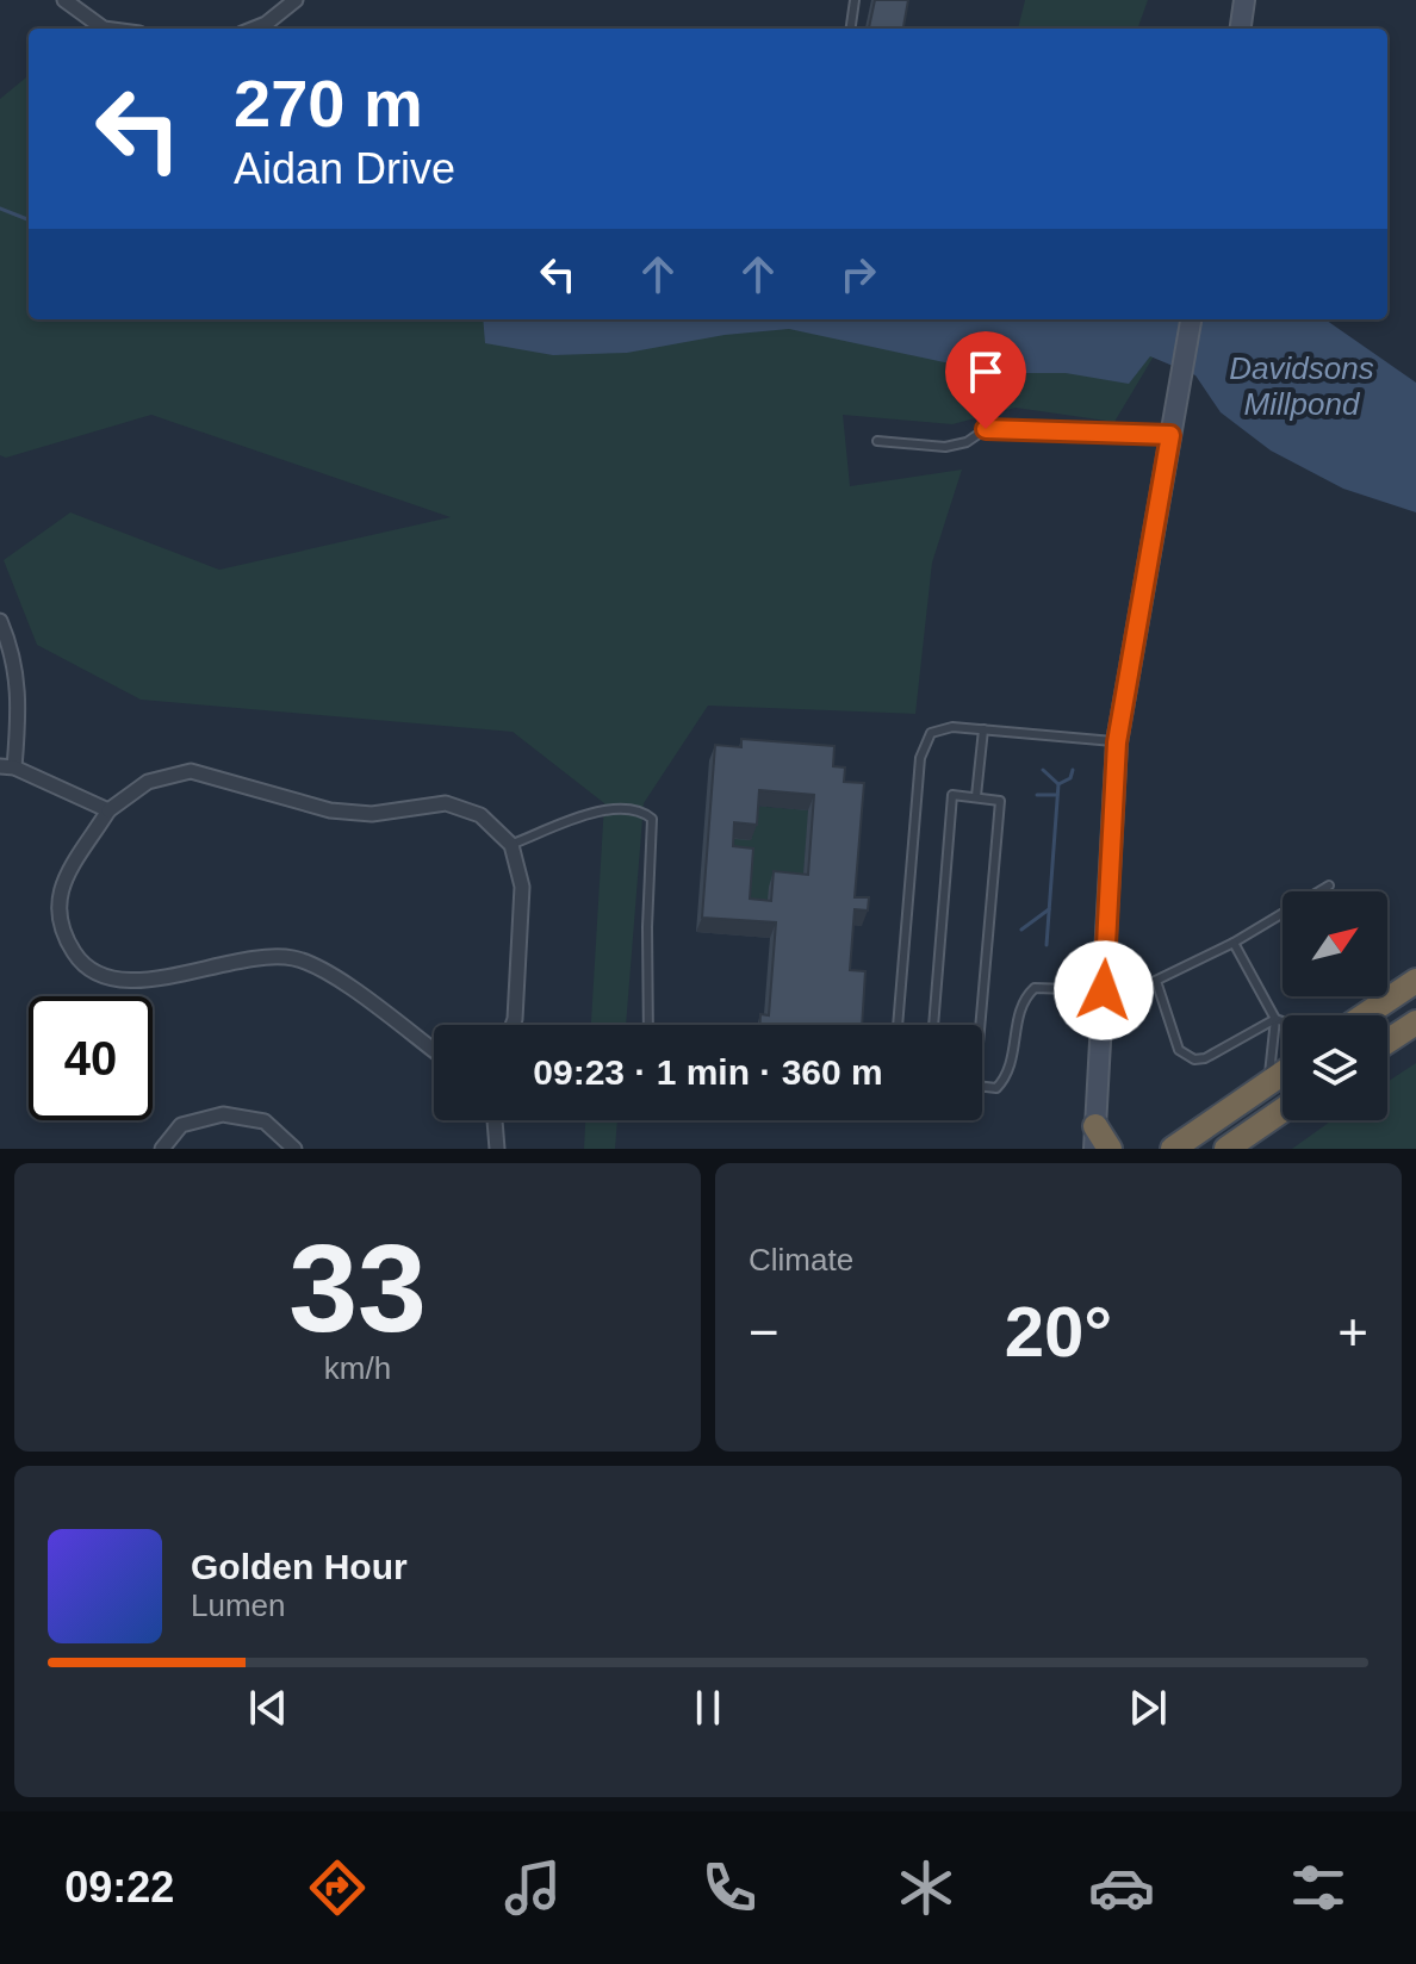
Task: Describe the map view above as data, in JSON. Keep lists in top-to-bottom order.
{
  "water": ["Davidsons Millpond"],
  "north": "top right",
  "page": {
    "turn": ["270 m", "Aidan Drive"],
    "limit": "40",
    "trip": "09:23 · 1 min · 360 m",
    "tile": [
      ["33", "km/h"],
      "Climate"
    ],
    "heat": ["−", "20°", "+"],
    "song": ["Golden Hour", "Lumen"],
    "tabs": "09:22"
  }
}
